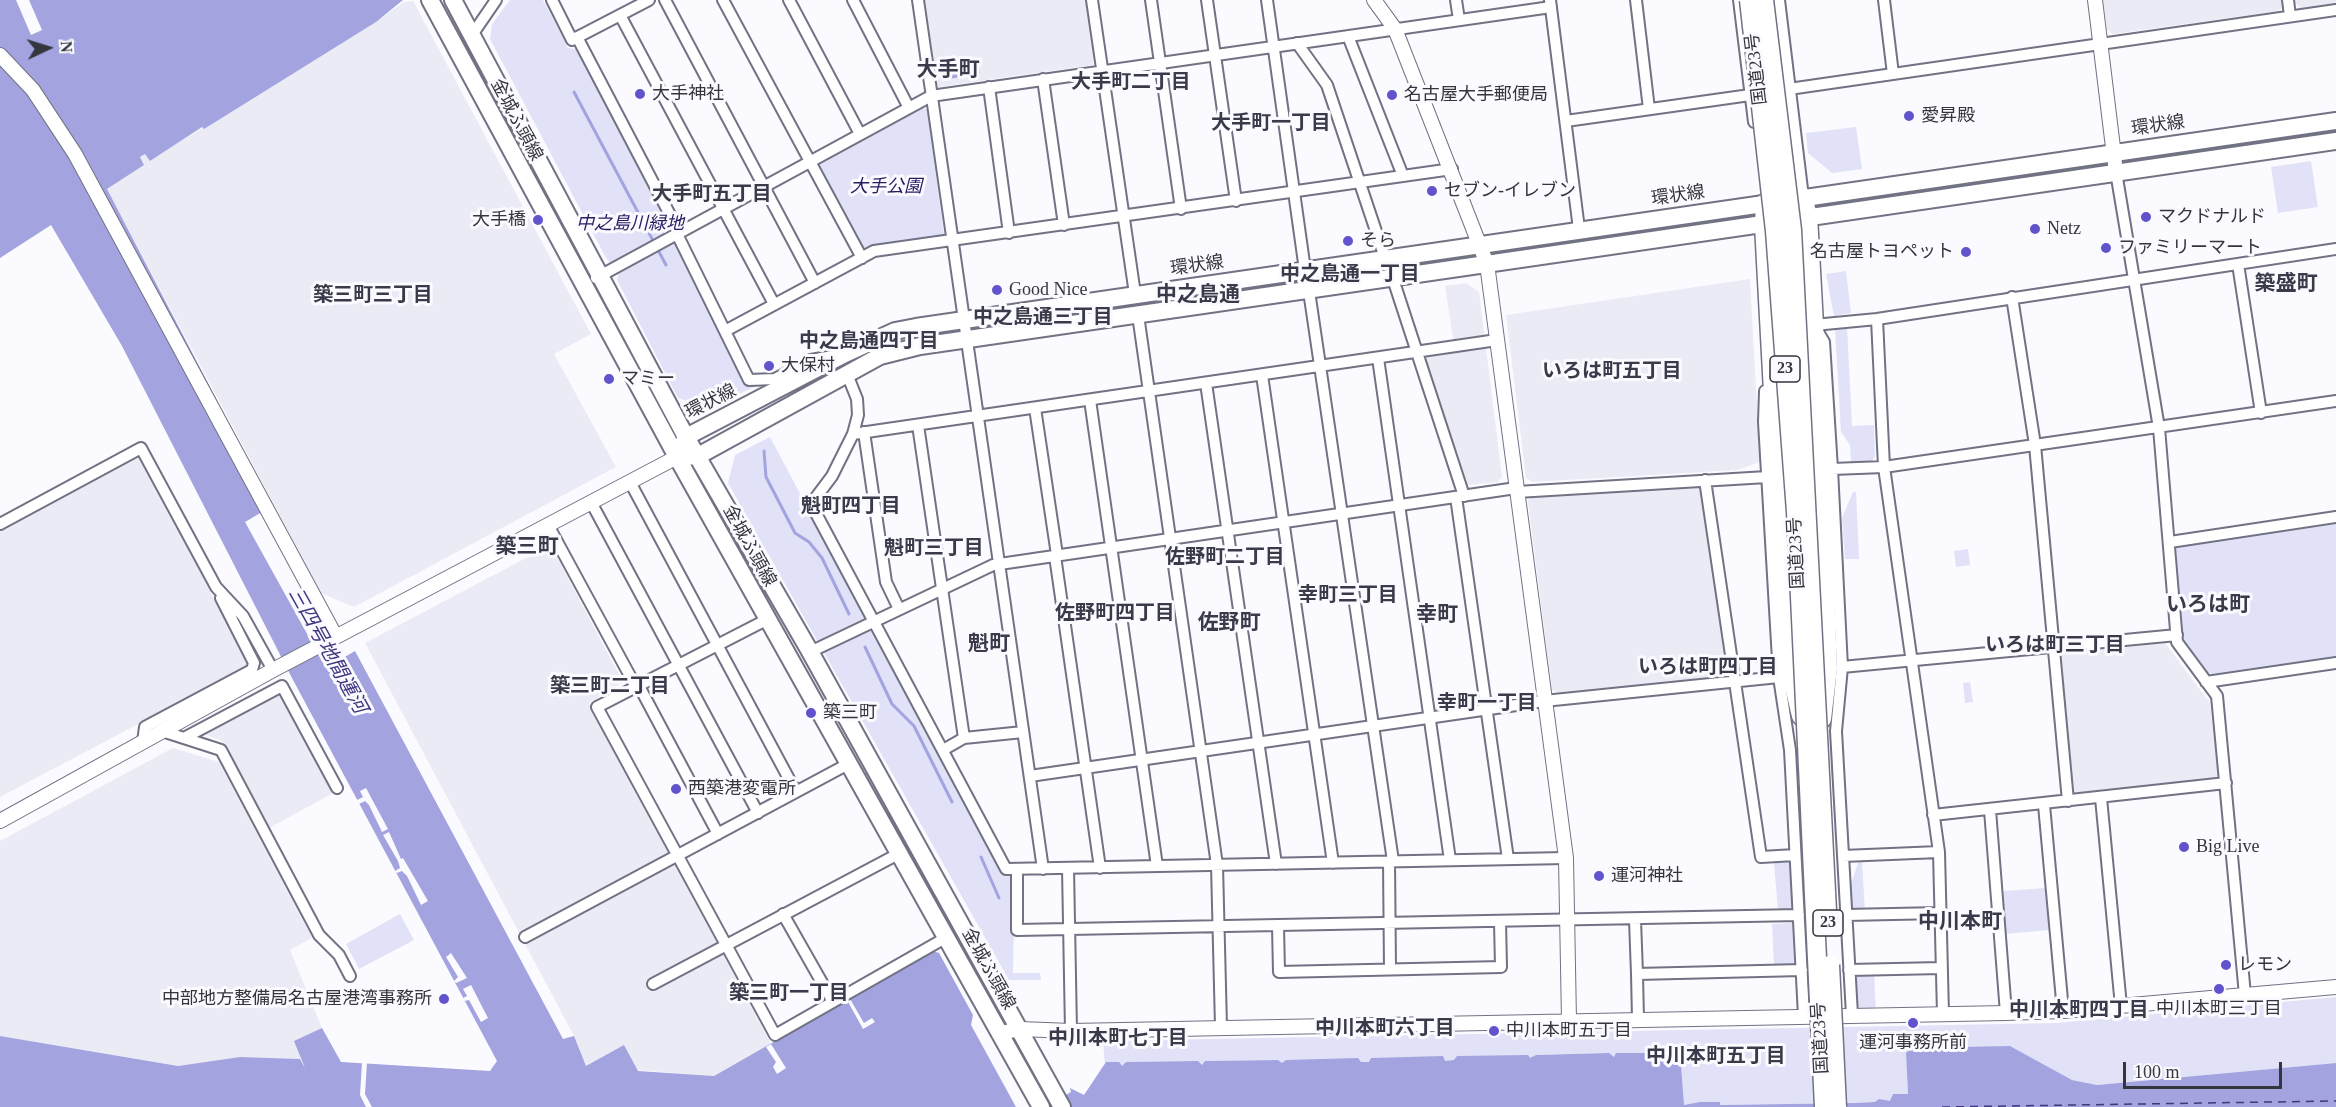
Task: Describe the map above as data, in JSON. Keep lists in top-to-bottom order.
{
  "streets": {
    "highway": ["国道23号", "23"],
    "main road": ["金城ふ頭線", "環状線"]
  },
  "crossings": [
    ["金城ふ頭線", "環状線"]
  ],
  "districts": [
    "大手町",
    "大手町二丁目",
    "大手町一丁目",
    "大手町五丁目",
    "中之島通一丁目",
    "築盛町",
    "築三町三丁目",
    "中之島通",
    "中之島通三丁目",
    "中之島通四丁目",
    "いろは町五丁目",
    "魁町四丁目",
    "築三町",
    "魁町三丁目",
    "佐野町二丁目",
    "幸町三丁目",
    "いろは町",
    "佐野町四丁目",
    "幸町",
    "佐野町",
    "魁町",
    "いろは町三丁目",
    "いろは町四丁目",
    "築三町二丁目",
    "幸町一丁目",
    "中川本町",
    "築三町一丁目",
    "中川本町四丁目",
    "中川本町六丁目",
    "中川本町七丁目",
    "中川本町五丁目"
  ],
  "water": ["三四号地間運河"],
  "parks": ["大手公園", "中之島川緑地"],
  "places": [
    "大手神社",
    "名古屋大手郵便局",
    "愛昇殿",
    "セブン-イレブン",
    "マクドナルド",
    "大手橋",
    "Netz",
    "そら",
    "ファミリーマート",
    "名古屋トヨペット",
    "Good Nice",
    "大保村",
    "マミー",
    "築三町",
    "西築港変電所",
    "Big Live",
    "運河神社",
    "レモン",
    "中川本町三丁目",
    "中部地方整備局名古屋港湾事務所",
    "運河事務所前",
    "中川本町五丁目"
  ],
  "scale_bar": "100 m",
  "north": "right"
}
